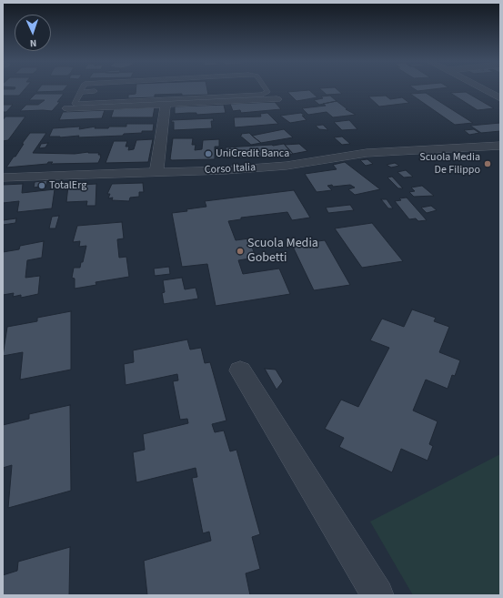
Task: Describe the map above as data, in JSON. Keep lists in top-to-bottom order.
{
  "streets": {
    "street": ["Corso Italia"]
  },
  "places": [
    "UniCredit Banca",
    "Scuola Media De Filippo",
    "TotalErg",
    "Scuola Media Gobetti"
  ],
  "north": "bottom"
}
